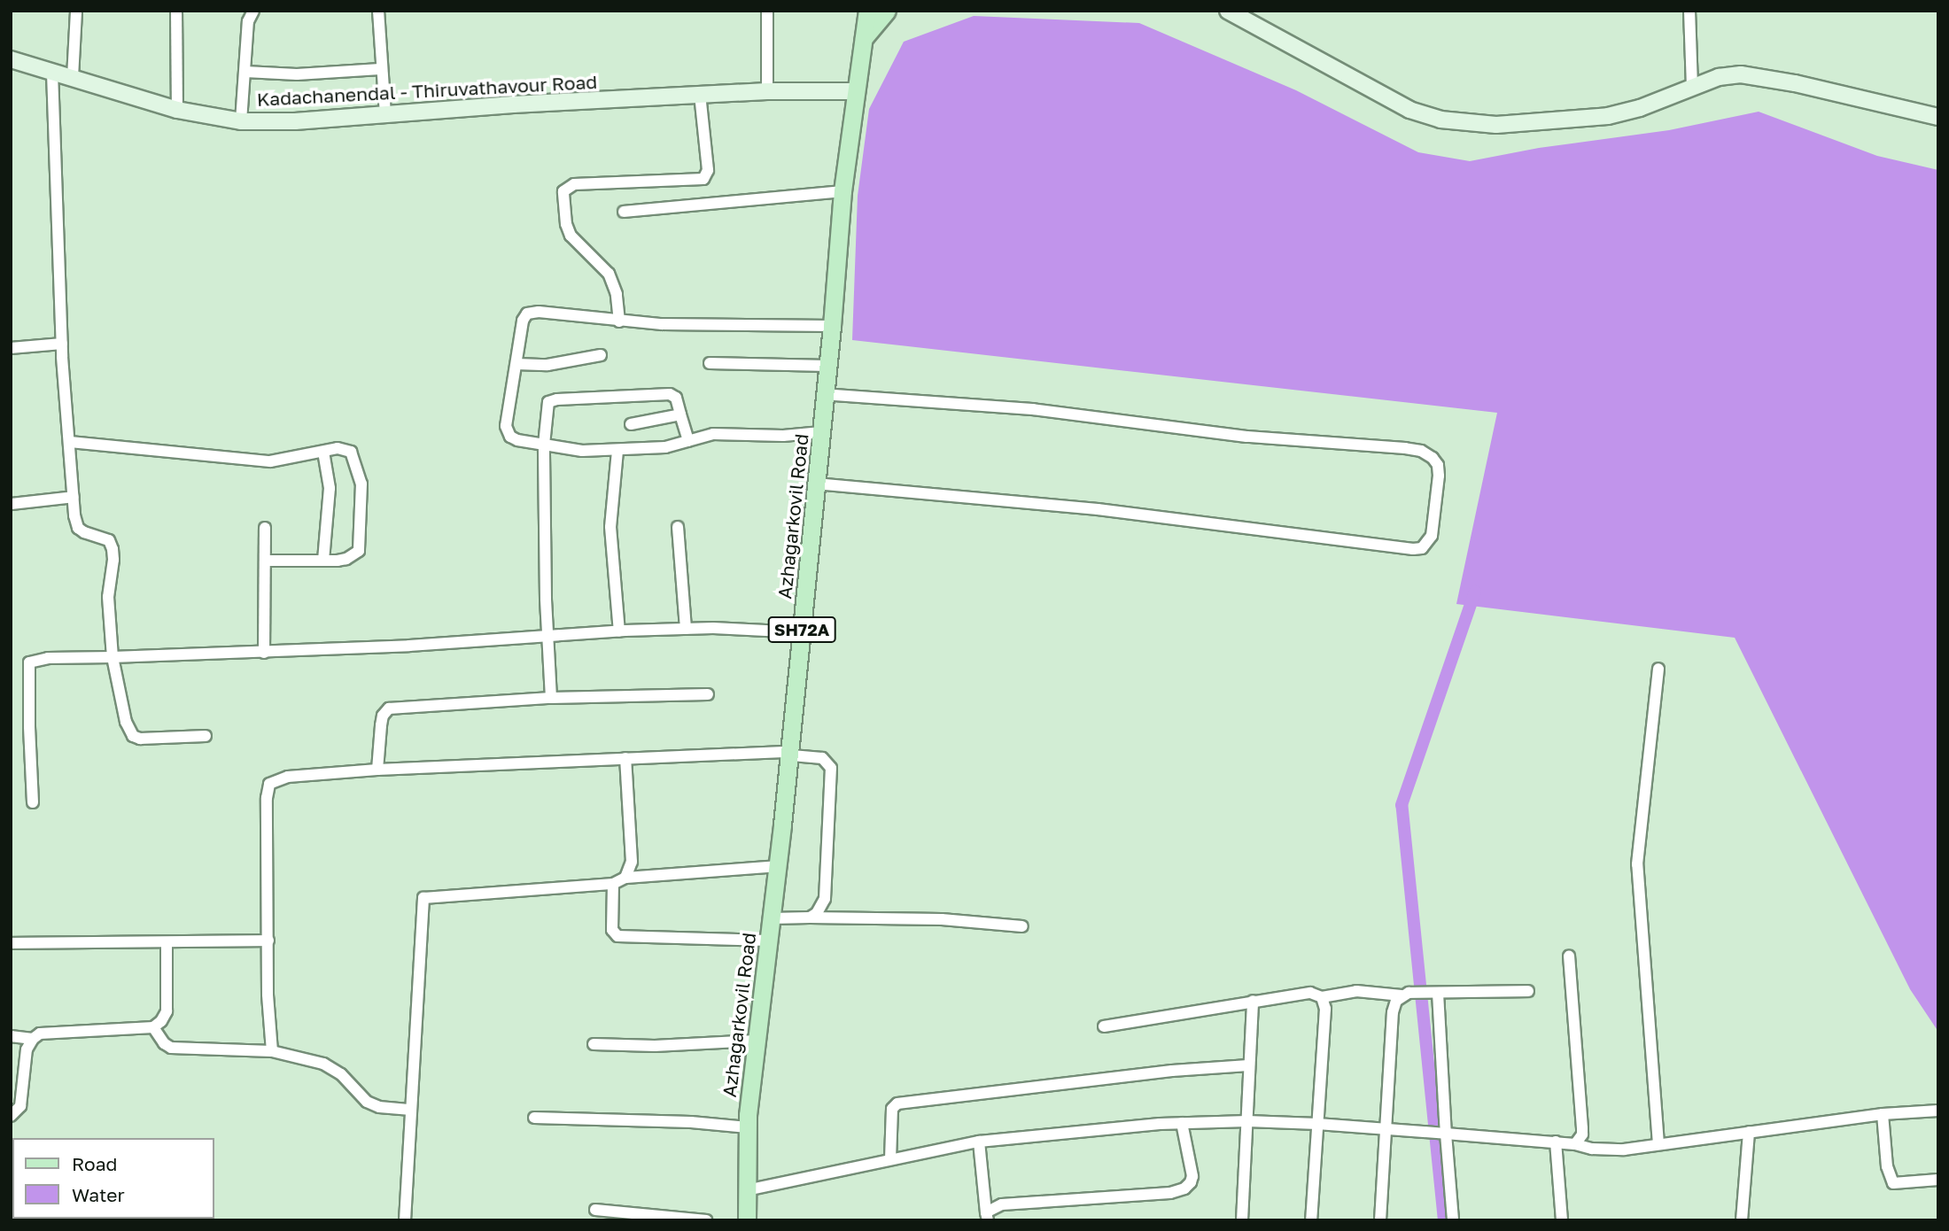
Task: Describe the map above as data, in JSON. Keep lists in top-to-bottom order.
{
  "streets": {
    "main road": ["Kadachanendal - Thiruvathavour Road", "Azhagarkovil Road", "SH72A"]
  },
  "crossings": [
    ["Kadachanendal - Thiruvathavour Road", "Azhagarkovil Road"]
  ],
  "legend": ["Road", "Water"]
}
